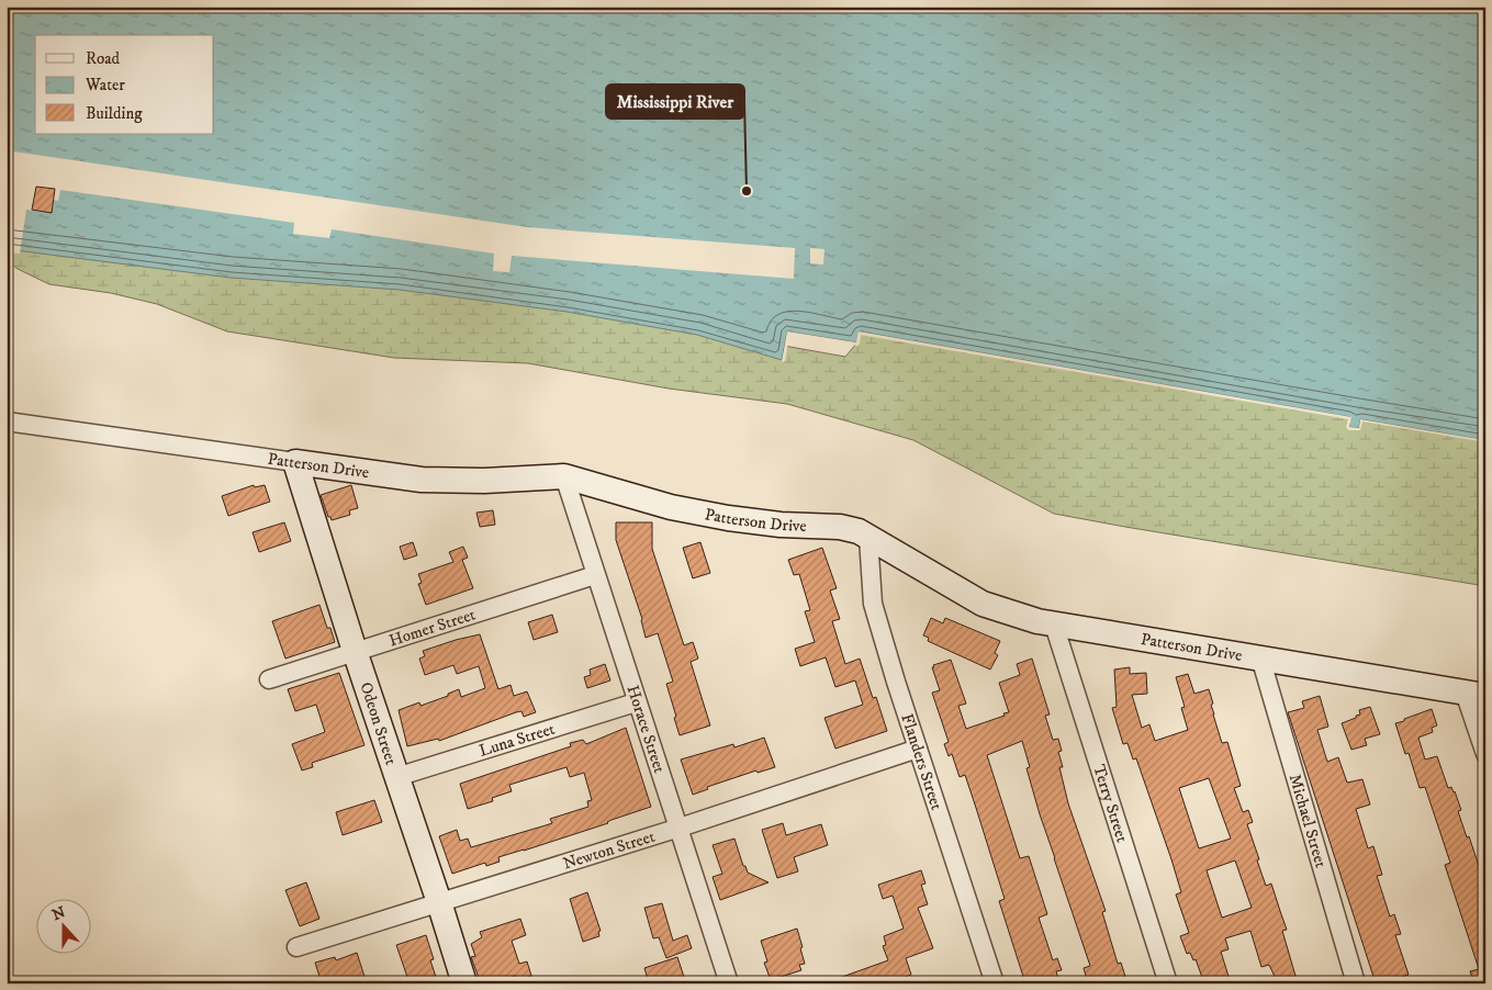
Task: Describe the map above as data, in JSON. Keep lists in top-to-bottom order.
{
  "streets": {
    "street": [
      "Patterson Drive",
      "Homer Street",
      "Odeon Street",
      "Horace Street",
      "Luna Street",
      "Flanders Street",
      "Terry Street",
      "Michael Street",
      "Newton Street"
    ]
  },
  "crossings": [
    ["Patterson Drive", "Odeon Street"],
    ["Patterson Drive", "Horace Street"],
    ["Patterson Drive", "Flanders Street"],
    ["Patterson Drive", "Terry Street"],
    ["Patterson Drive", "Michael Street"],
    ["Homer Street", "Odeon Street"],
    ["Homer Street", "Horace Street"],
    ["Odeon Street", "Luna Street"],
    ["Odeon Street", "Newton Street"],
    ["Horace Street", "Luna Street"],
    ["Horace Street", "Newton Street"],
    ["Flanders Street", "Newton Street"]
  ],
  "places": ["Mississippi River"],
  "legend": ["Road", "Water", "Building"],
  "north": "top"
}
